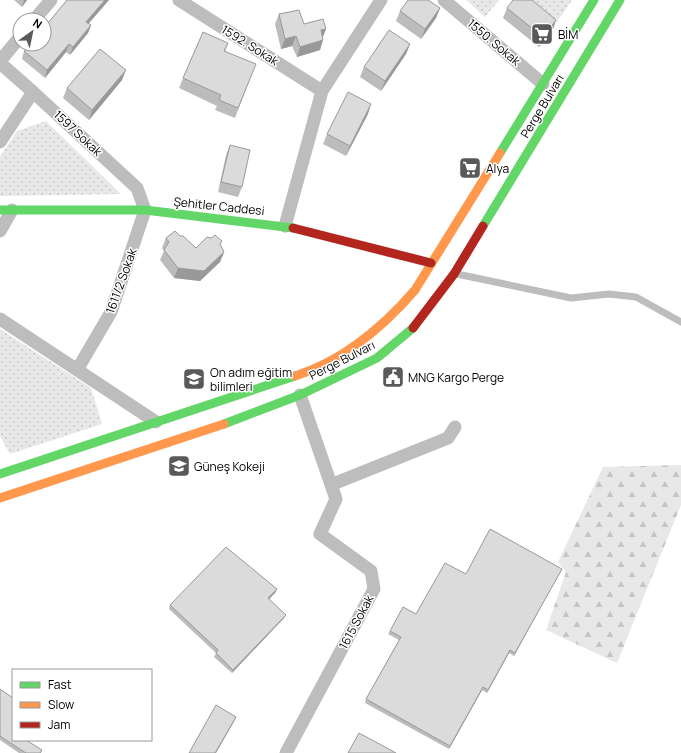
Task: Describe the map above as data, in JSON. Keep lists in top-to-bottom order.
{
  "streets": {
    "main road": ["Perge Bulvarı", "Şehitler Caddesi"],
    "street": [
      "1550. Sokak",
      "1592. Sokak",
      "1597 Sokak",
      "1611/2 Sokak",
      "1615 Sokak"
    ]
  },
  "crossings": [
    ["1550. Sokak", "Perge Bulvarı"],
    ["Perge Bulvarı", "Şehitler Caddesi"],
    ["Perge Bulvarı", "1615 Sokak"],
    ["1597 Sokak", "Şehitler Caddesi"],
    ["1597 Sokak", "1611/2 Sokak"],
    ["Şehitler Caddesi", "1611/2 Sokak"]
  ],
  "places": {
    "supermarket": ["BİM", "Alya"],
    "public building": ["MNG Kargo Perge"],
    "school or university": ["On adım eğitim bilimleri", "Güneş Kokeji"]
  },
  "legend": ["Fast", "Slow", "Jam"],
  "north": "top right"
}
